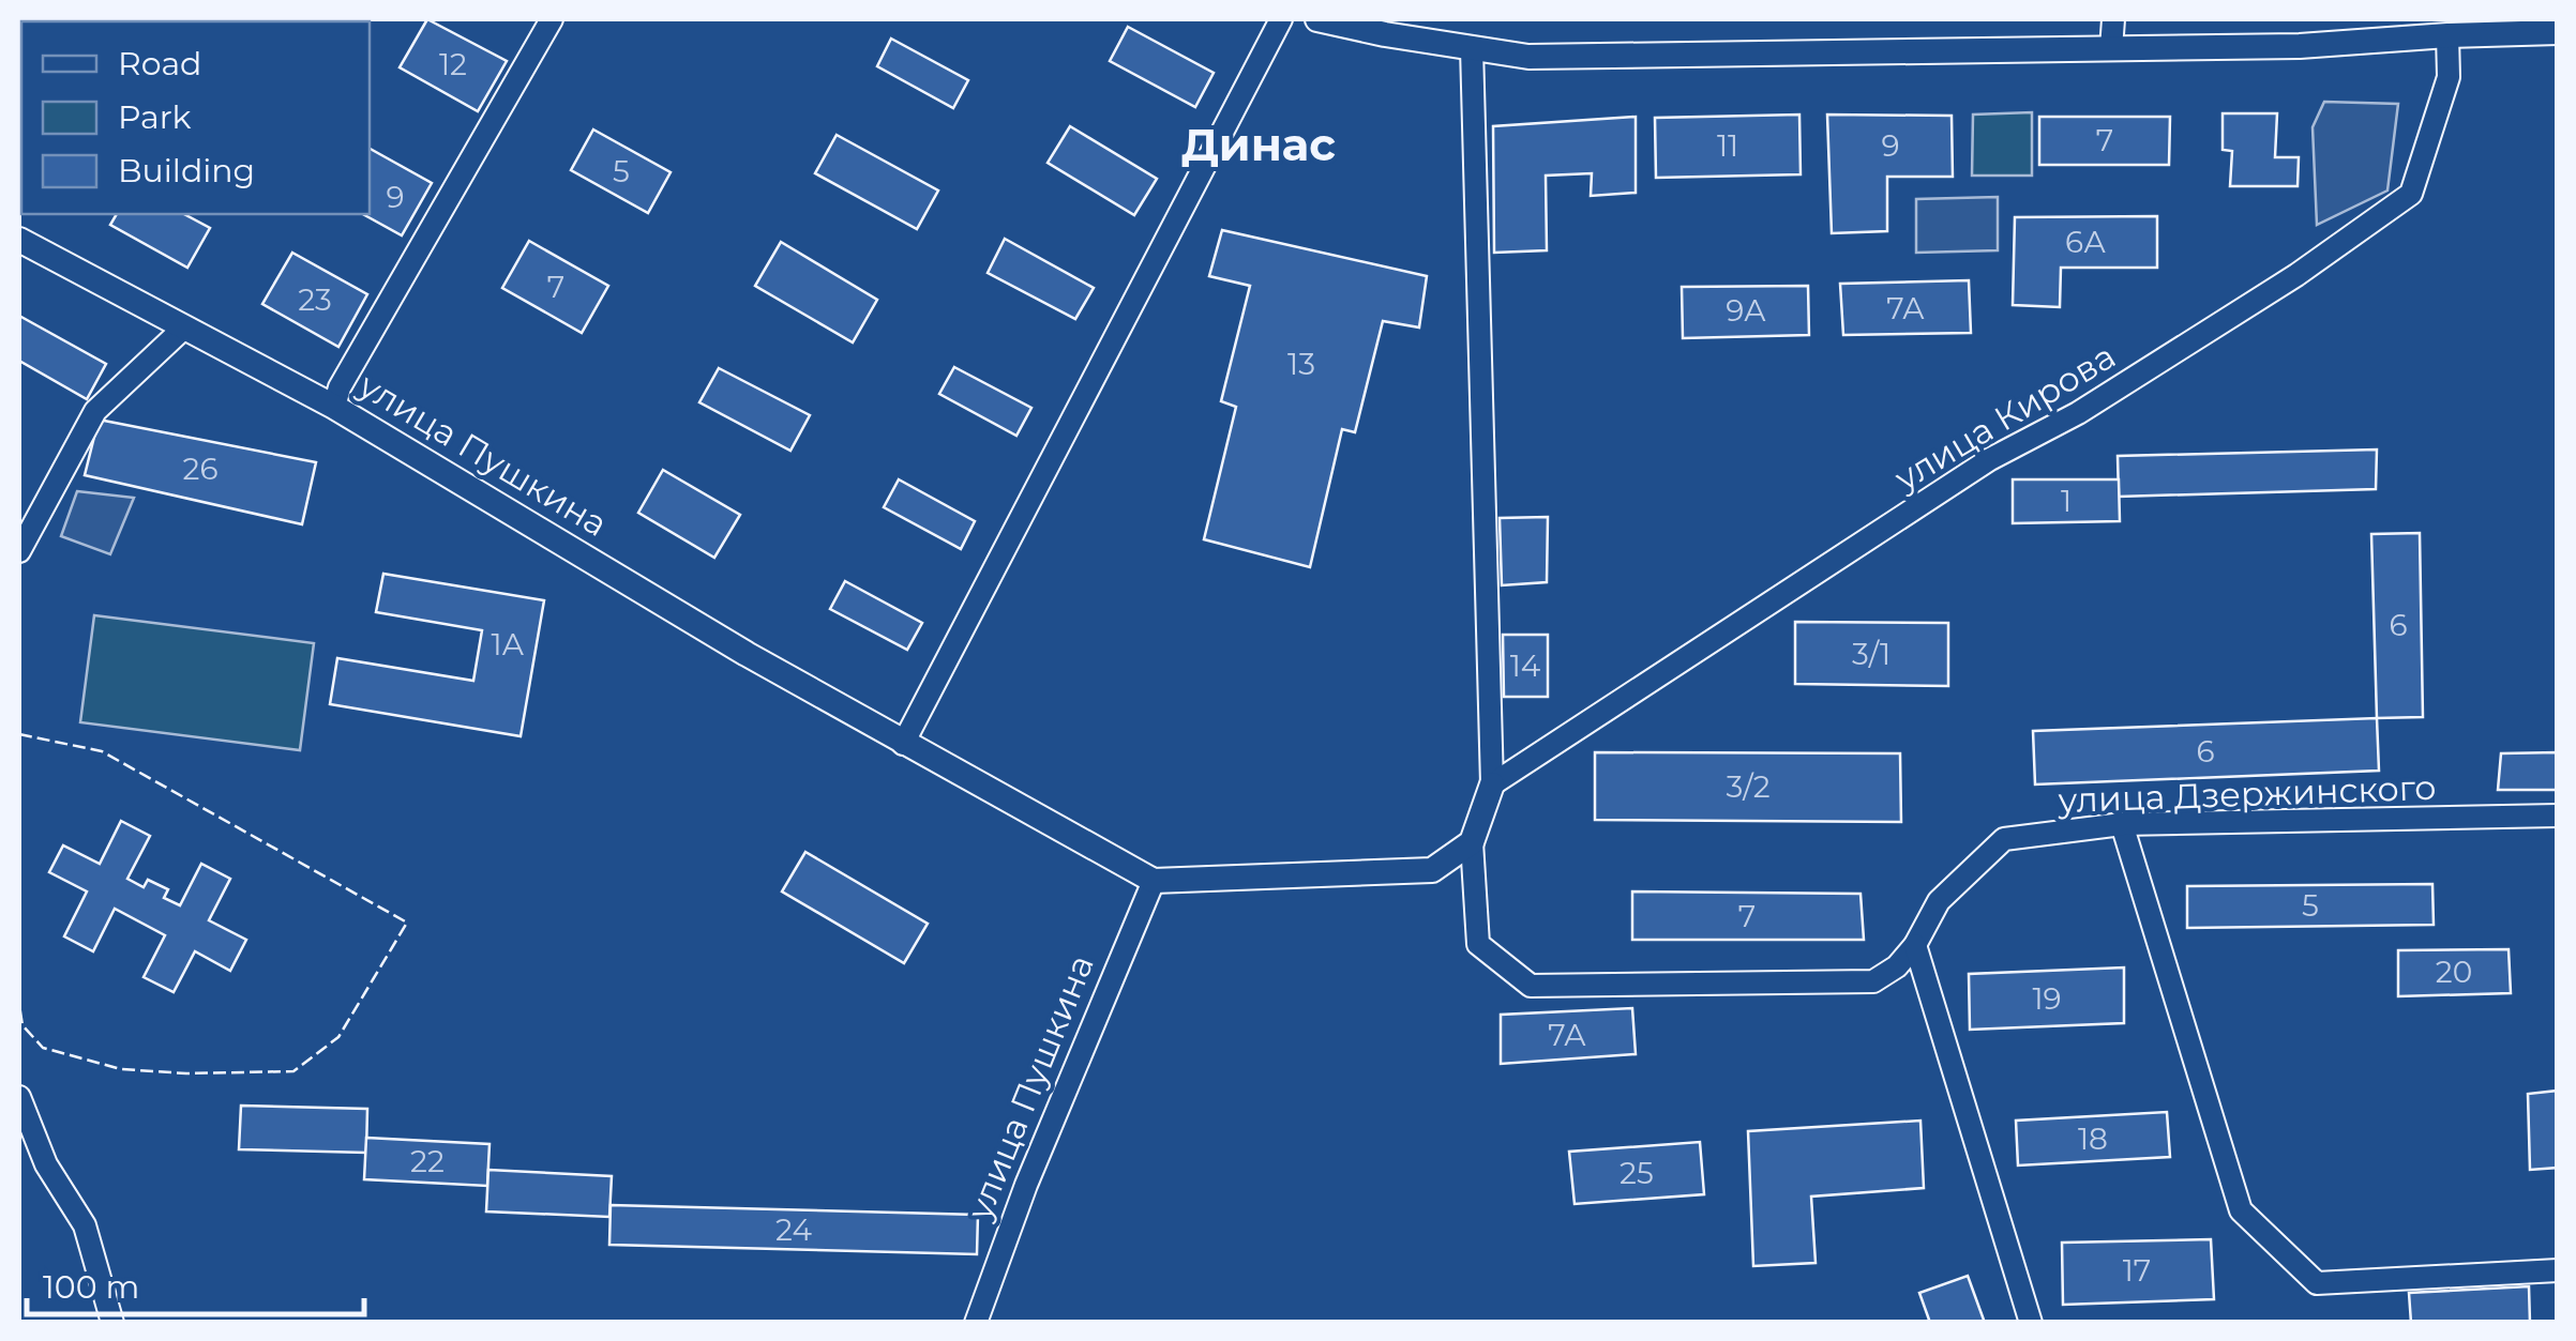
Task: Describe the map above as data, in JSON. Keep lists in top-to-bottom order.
{
  "streets": {
    "street": ["улица Кирова", "улица Пушкина", "улица Дзержинского"]
  },
  "districts": ["Динас"],
  "house_numbers": [
    "12",
    "7",
    "11",
    "9",
    "5",
    "9",
    "6А",
    "7",
    "23",
    "7А",
    "9А",
    "13",
    "26",
    "1",
    "6",
    "1А",
    "3/1",
    "14",
    "6",
    "3/2",
    "5",
    "7",
    "20",
    "19",
    "7А",
    "18",
    "22",
    "25",
    "24",
    "17"
  ],
  "legend": ["Road", "Park", "Building"],
  "scale_bar": "100 m"
}
